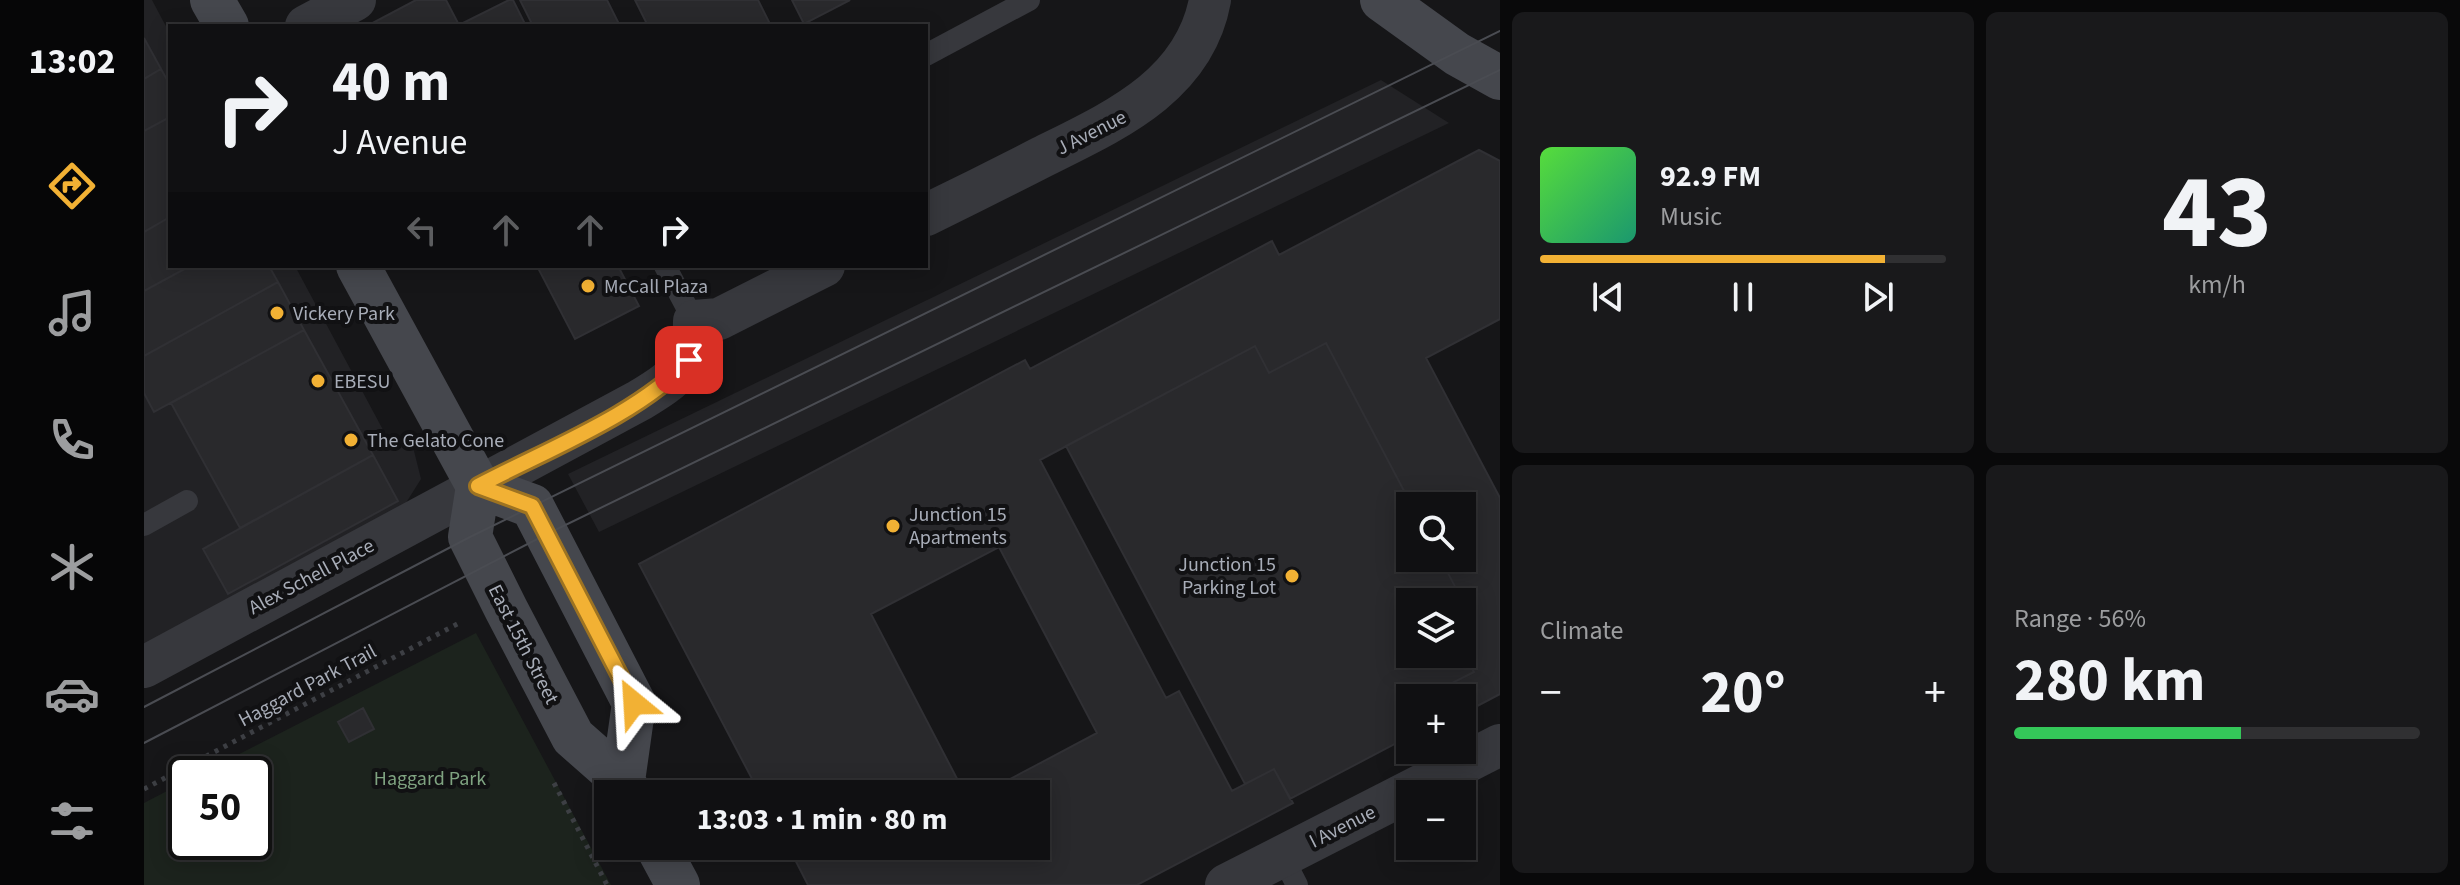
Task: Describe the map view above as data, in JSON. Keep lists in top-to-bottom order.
{
  "streets": {
    "main road": ["East 15th Street"],
    "street": ["J Avenue", "Alex Schell Place", "I Avenue"],
    "path": ["Haggard Park Trail"]
  },
  "crossings": [
    ["Alex Schell Place", "East 15th Street"]
  ],
  "parks": ["Haggard Park"],
  "places": [
    "McCall Plaza",
    "Vickery Park",
    "EBESU",
    "The Gelato Cone",
    "Junction 15 Apartments",
    "Junction 15 Parking Lot"
  ],
  "page": {
    "tabs": "13:02",
    "tile": [
      ["43", "km/h"],
      "Climate",
      ["Range · 56%", "280 km"]
    ],
    "turn": ["40 m", "J Avenue"],
    "song": ["92.9 FM", "Music"],
    "map_buttons": ["+", "−"],
    "heat": ["−", "20°", "+"],
    "limit": "50",
    "trip": "13:03 · 1 min · 80 m"
  }
}
